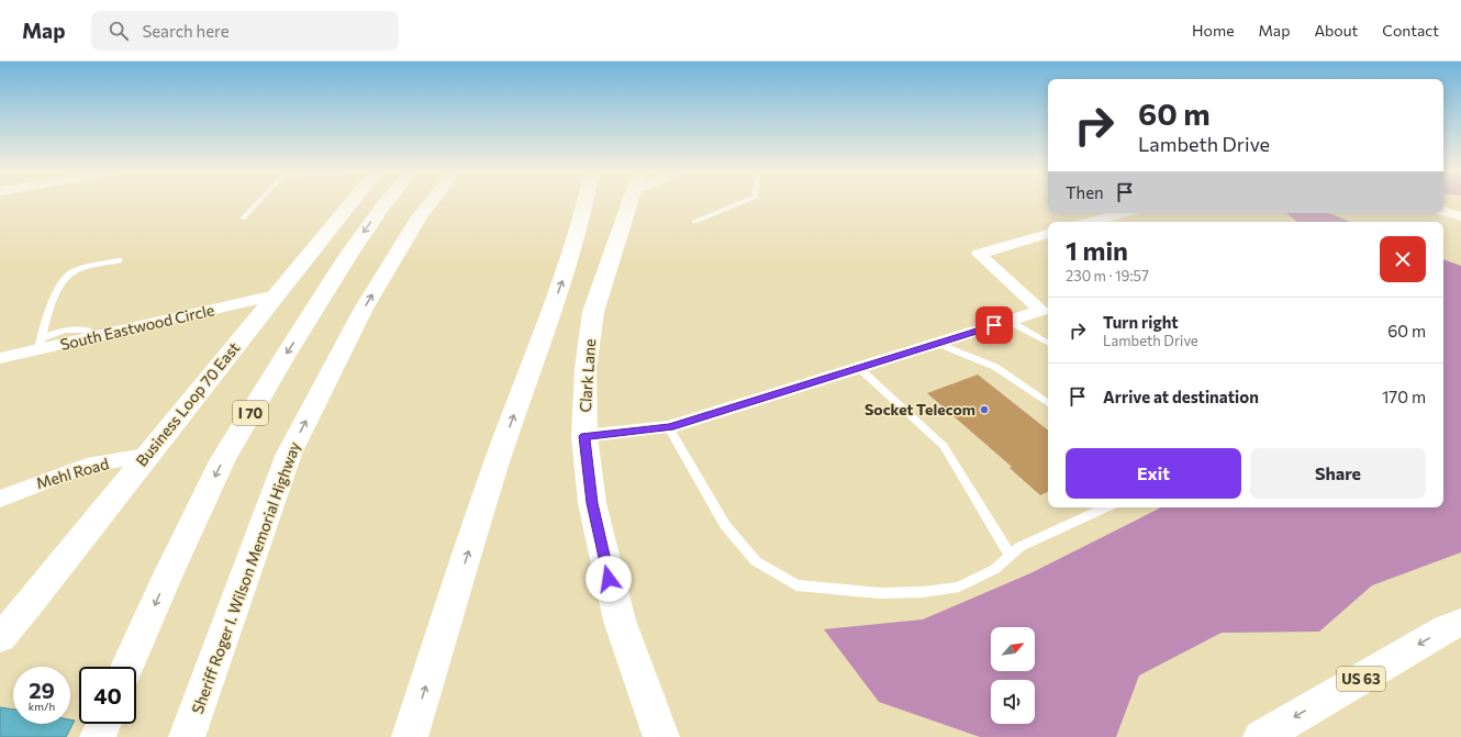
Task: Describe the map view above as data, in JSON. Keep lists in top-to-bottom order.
{
  "streets": {
    "main road": [
      "Clark Lane",
      "Business Loop 70 East",
      "I 70",
      "Sheriff Roger I. Wilson Memorial Highway",
      "US 63"
    ],
    "street": ["South Eastwood Circle", "Mehl Road"]
  },
  "crossings": [
    ["South Eastwood Circle", "Business Loop 70 East"],
    ["Business Loop 70 East", "Mehl Road"]
  ],
  "places": ["Socket Telecom"],
  "north": "top right",
  "page": {
    "header": "Map",
    "search": "Search here",
    "nav": [
      "Home",
      "Map",
      "About",
      "Contact"
    ],
    "turn": ["60 m", "Lambeth Drive"],
    "then": "Then",
    "heading": ["1 min", "230 m · 19:57"],
    "list": [
      {
        "name": "Turn right",
        "note": "Lambeth Drive",
        "value": "60 m"
      },
      {
        "name": "Arrive at destination",
        "value": "170 m"
      }
    ],
    "buttons": ["Exit", "Share"],
    "speed": "29 km/h",
    "limit": "40"
  }
}
